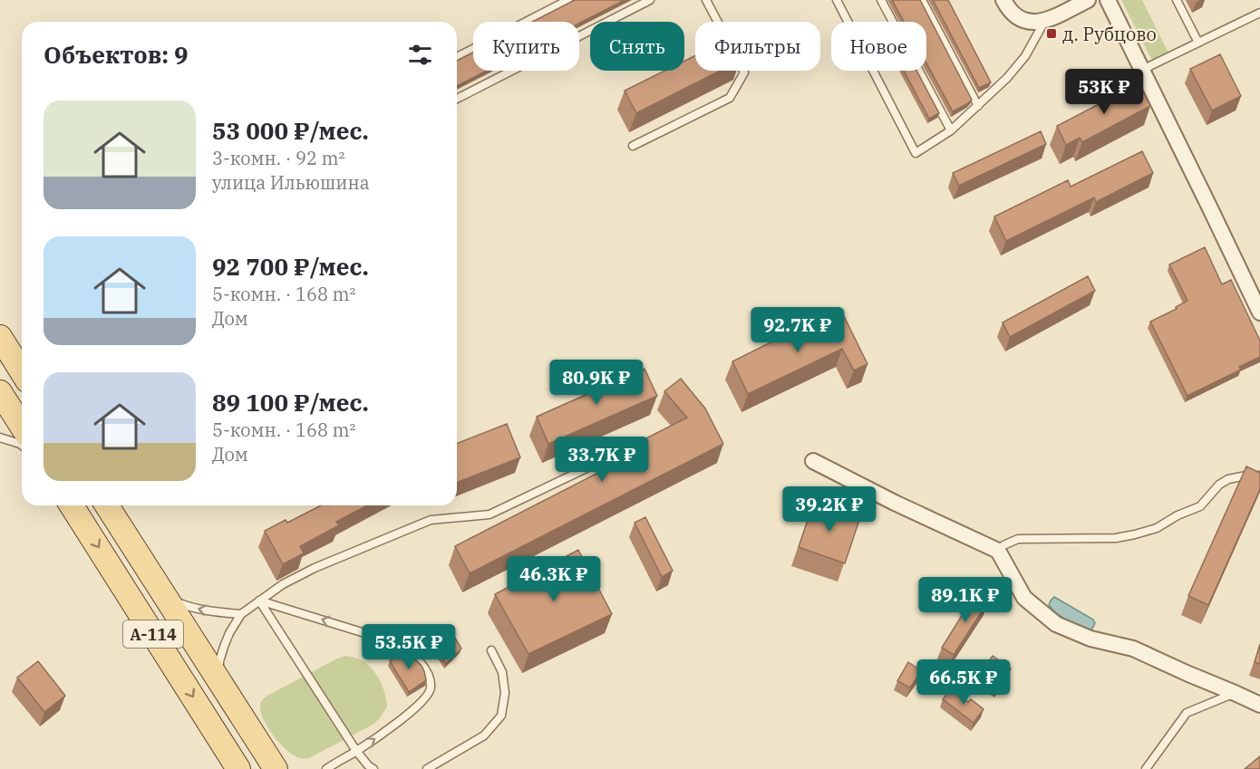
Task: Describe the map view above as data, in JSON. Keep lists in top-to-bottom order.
{
  "streets": {
    "main road": ["А-114"]
  },
  "places": {
    "transit": ["д. Рубцово"]
  },
  "page": {
    "chip": [
      "Купить",
      "Снять",
      "Фильтры",
      "Новое"
    ],
    "heading": "Объектов: 9",
    "price": [
      "53K ₽",
      "92.7K ₽",
      "80.9K ₽",
      "33.7K ₽",
      "39.2K ₽",
      "46.3K ₽",
      "89.1K ₽",
      "53.5K ₽",
      "66.5K ₽"
    ],
    "list": [
      {
        "name": "53 000 ₽/мес.",
        "note": "3-комн. · 92 m² · улица Ильюшина"
      },
      {
        "name": "92 700 ₽/мес.",
        "note": "5-комн. · 168 m² · Дом"
      },
      {
        "name": "89 100 ₽/мес.",
        "note": "5-комн. · 168 m² · Дом"
      }
    ]
  }
}
